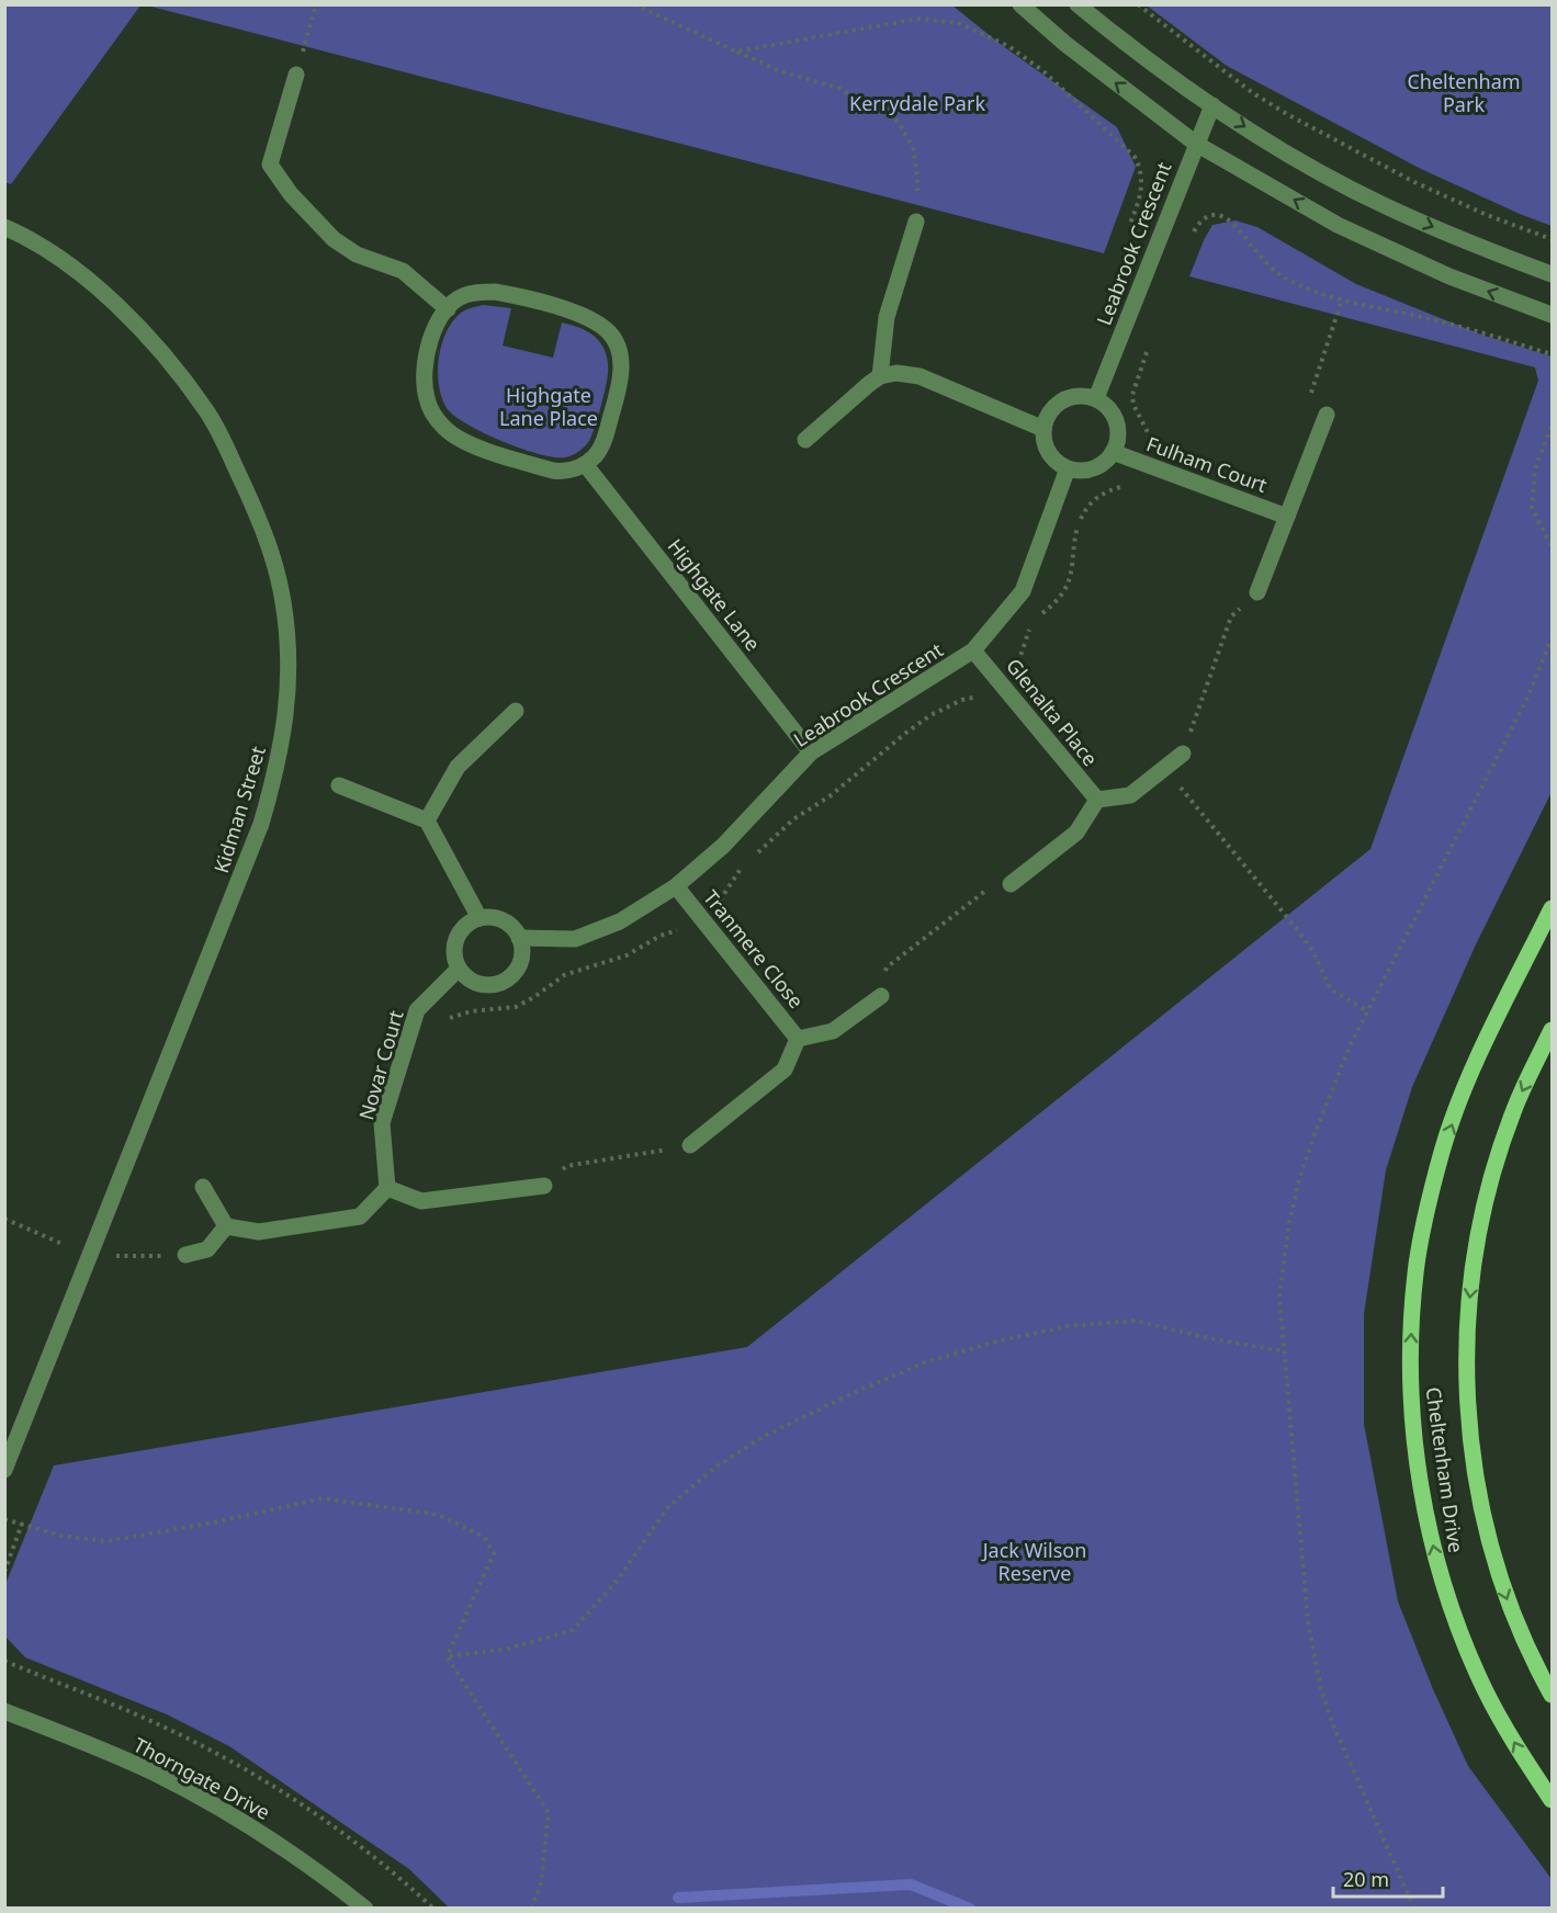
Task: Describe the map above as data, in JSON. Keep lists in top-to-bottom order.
{
  "streets": {
    "main road": ["Cheltenham Drive"],
    "street": [
      "Leabrook Crescent",
      "Fulham Court",
      "Highgate Lane",
      "Glenalta Place",
      "Kidman Street",
      "Tranmere Close",
      "Novar Court",
      "Thorngate Drive"
    ]
  },
  "crossings": [
    ["Leabrook Crescent", "Fulham Court"],
    ["Leabrook Crescent", "Highgate Lane"],
    ["Leabrook Crescent", "Glenalta Place"],
    ["Leabrook Crescent", "Tranmere Close"],
    ["Leabrook Crescent", "Novar Court"]
  ],
  "parks": [
    "Cheltenham Park",
    "Kerrydale Park",
    "Highgate Lane Place",
    "Jack Wilson Reserve"
  ],
  "scale_bar": "20 m"
}
